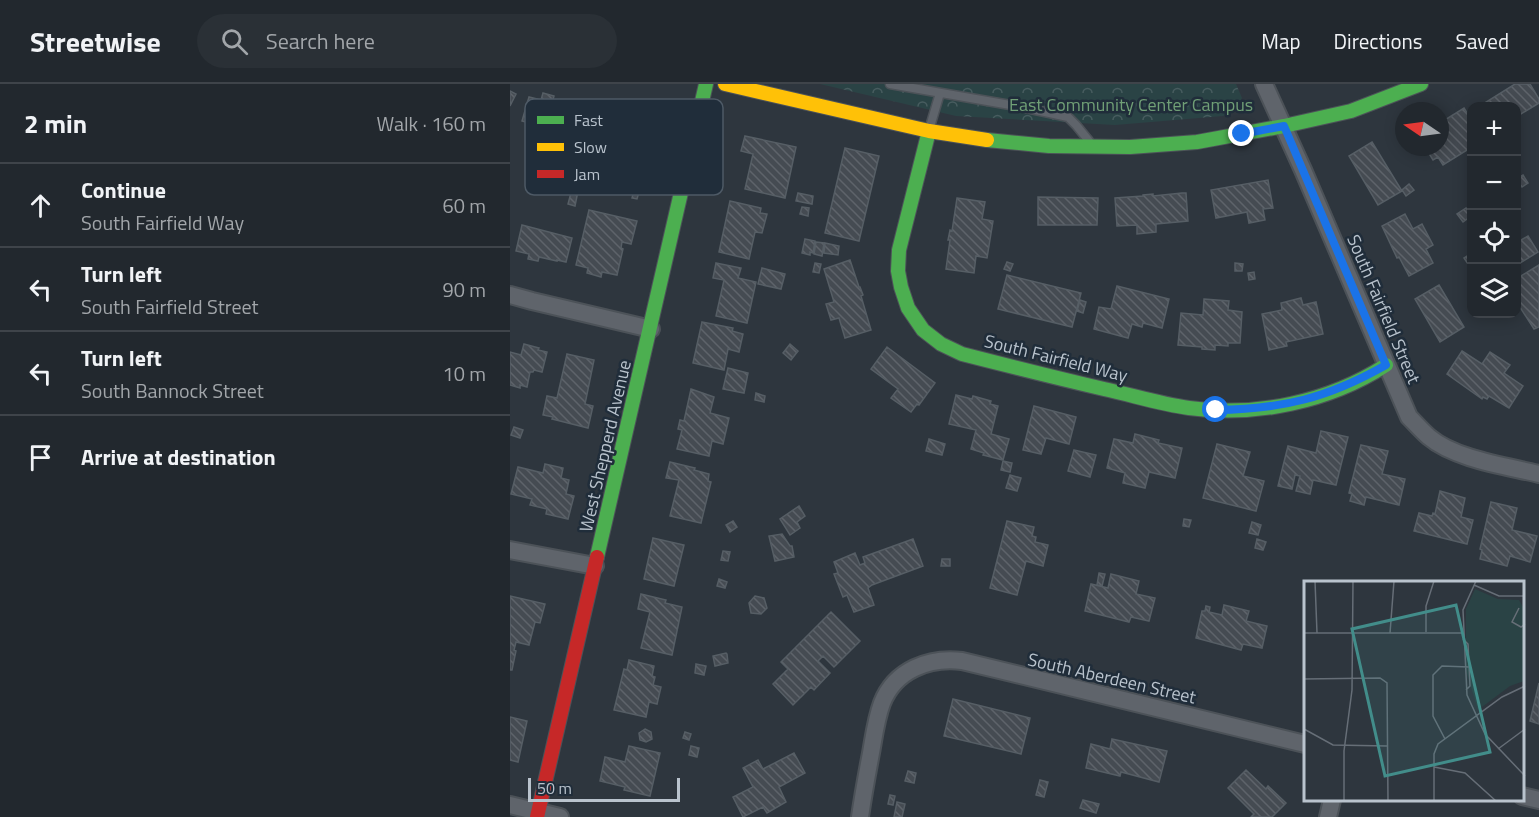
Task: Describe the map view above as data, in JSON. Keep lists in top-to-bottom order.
{
  "streets": {
    "street": [
      "South Fairfield Street",
      "South Fairfield Way",
      "West Shepperd Avenue",
      "South Aberdeen Street"
    ]
  },
  "crossings": [
    ["South Fairfield Street", "South Fairfield Way"]
  ],
  "parks": ["East Community Center Campus"],
  "legend": ["Fast", "Slow", "Jam"],
  "scale_bar": "50 m",
  "north": "left",
  "page": {
    "header": "Streetwise",
    "search": "Search here",
    "nav": ["Map", "Directions", "Saved"],
    "heading": ["2 min", "Walk · 160 m"],
    "map_buttons": ["+", "−"],
    "list": [
      ["Continue", "South Fairfield Way", "60 m"],
      ["Turn left", "South Fairfield Street", "90 m"],
      ["Turn left", "South Bannock Street", "10 m"],
      "Arrive at destination"
    ],
    "scale": "50 m"
  }
}
